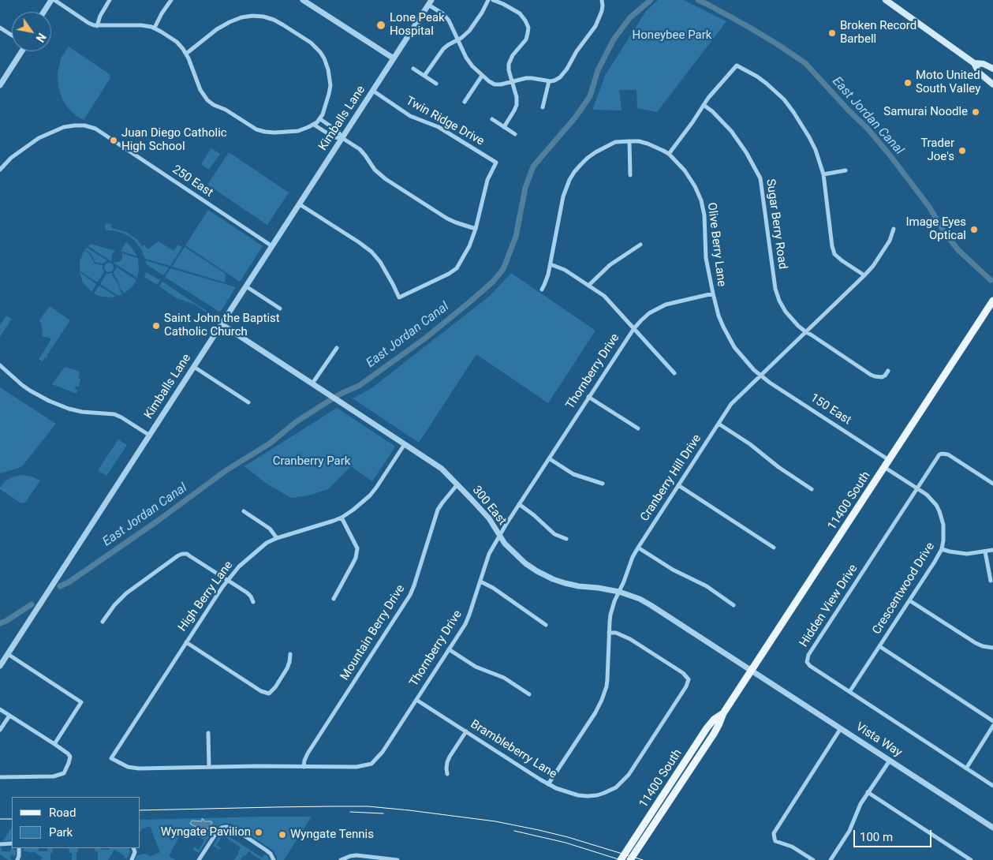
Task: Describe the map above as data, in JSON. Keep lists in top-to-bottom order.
{
  "streets": {
    "main road": ["11400 South"],
    "street": [
      "Kimballs Lane",
      "Twin Ridge Drive",
      "250 East",
      "Sugar Berry Road",
      "Olive Berry Lane",
      "Thornberry Drive",
      "150 East",
      "Cranberry Hill Drive",
      "300 East",
      "Crescentwood Drive",
      "High Berry Lane",
      "Hidden View Drive",
      "Mountain Berry Drive",
      "Vista Way",
      "Brambleberry Lane"
    ]
  },
  "crossings": [
    ["Kimballs Lane", "Twin Ridge Drive"],
    ["Kimballs Lane", "250 East"],
    ["Kimballs Lane", "300 East"],
    ["Sugar Berry Road", "Cranberry Hill Drive"],
    ["Olive Berry Lane", "Thornberry Drive"],
    ["Olive Berry Lane", "150 East"],
    ["Olive Berry Lane", "Cranberry Hill Drive"],
    ["Thornberry Drive", "300 East"],
    ["Thornberry Drive", "High Berry Lane"],
    ["Thornberry Drive", "Mountain Berry Drive"],
    ["Thornberry Drive", "Brambleberry Lane"],
    ["150 East", "Cranberry Hill Drive"],
    ["150 East", "11400 South"],
    ["Cranberry Hill Drive", "300 East"],
    ["Cranberry Hill Drive", "Brambleberry Lane"],
    ["11400 South", "300 East"],
    ["11400 South", "Crescentwood Drive"],
    ["11400 South", "Vista Way"],
    ["300 East", "High Berry Lane"],
    ["300 East", "Mountain Berry Drive"],
    ["300 East", "Vista Way"],
    ["Crescentwood Drive", "Hidden View Drive"]
  ],
  "water": ["East Jordan Canal"],
  "parks": ["Honeybee Park", "Cranberry Park"],
  "places": [
    "Lone Peak Hospital",
    "Broken Record Barbell",
    "Moto United South Valley",
    "Samurai Noodle",
    "Juan Diego Catholic High School",
    "Trader Joe's",
    "Image Eyes Optical",
    "Saint John the Baptist Catholic Church",
    "Wyngate Pavilion",
    "Wyngate Tennis"
  ],
  "legend": ["Road", "Park"],
  "scale_bar": "100 m",
  "north": "bottom right"
}
